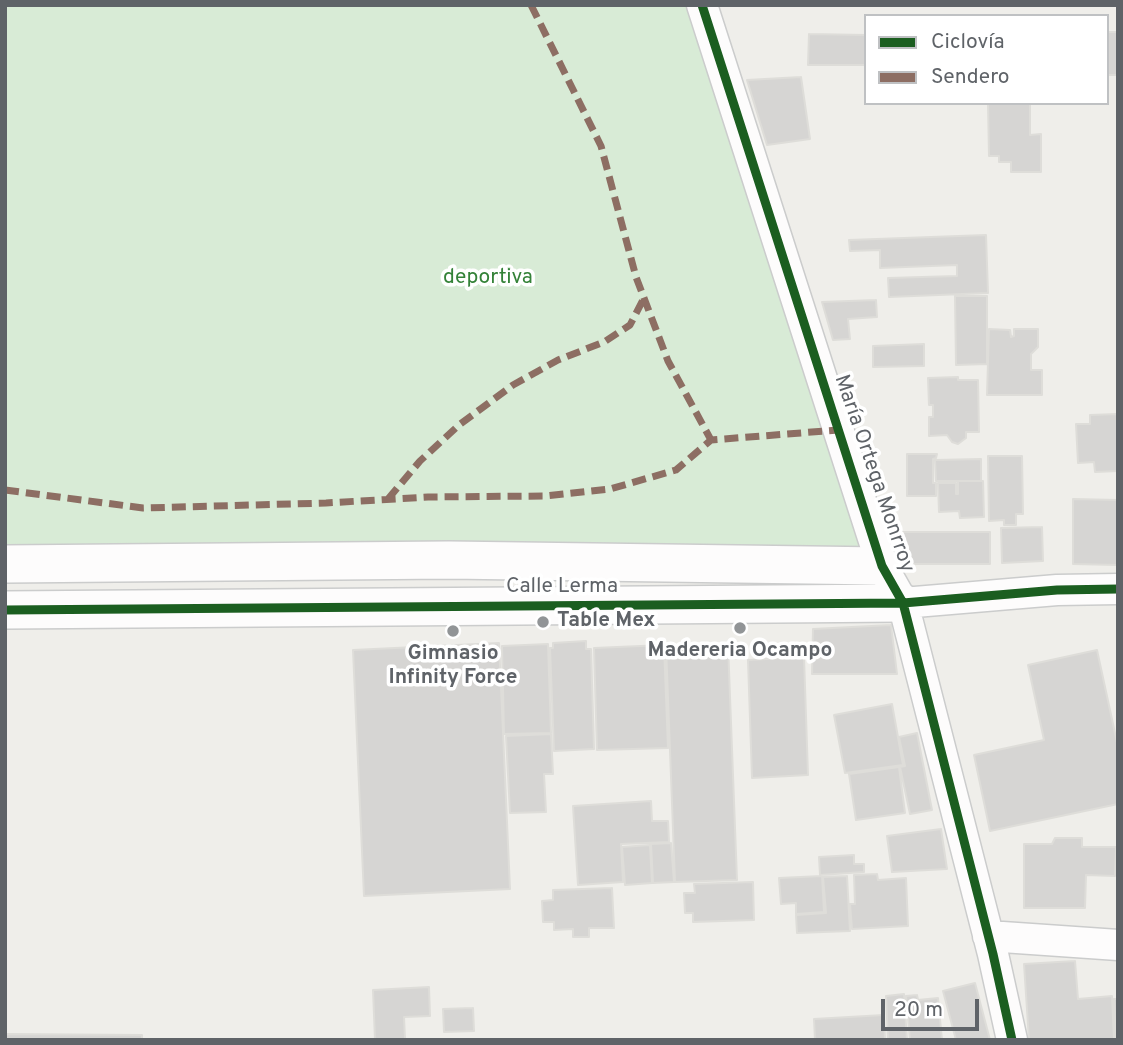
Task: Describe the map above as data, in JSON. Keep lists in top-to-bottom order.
{
  "streets": {
    "street": ["María Ortega Monrroy", "Calle Lerma"]
  },
  "crossings": [
    ["María Ortega Monrroy", "Calle Lerma"]
  ],
  "parks": ["deportiva"],
  "places": ["Table Mex", "Madereria Ocampo", "Gimnasio Infinity Force"],
  "legend": ["Ciclovía", "Sendero"],
  "scale_bar": "20 m"
}
